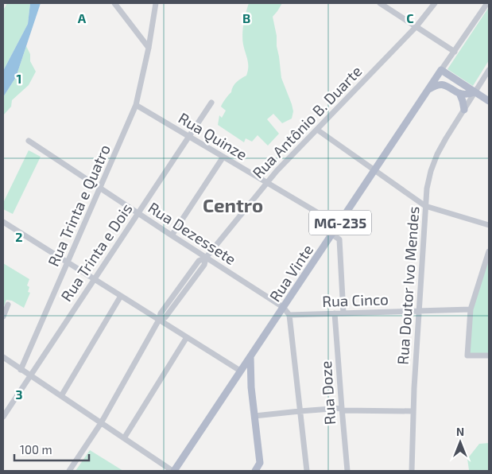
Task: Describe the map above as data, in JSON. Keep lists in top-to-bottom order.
{
  "streets": {
    "main road": ["MG-235", "Rua Vinte"],
    "street": [
      "Rua Antônio B. Duarte",
      "Rua Quinze",
      "Rua Trinta e Quatro",
      "Rua Dezessete",
      "Rua Trinta e Dois",
      "Rua Doutor Ivo Mendes",
      "Rua Cinco",
      "Rua Doze"
    ]
  },
  "crossings": [
    ["Rua Antônio B. Duarte", "Rua Quinze"],
    ["Rua Antônio B. Duarte", "Rua Dezessete"],
    ["Rua Quinze", "Rua Trinta e Quatro"],
    ["Rua Quinze", "Rua Trinta e Dois"],
    ["Rua Quinze", "Rua Vinte"],
    ["Rua Trinta e Quatro", "Rua Dezessete"],
    ["MG-235", "Rua Vinte"],
    ["Rua Dezessete", "Rua Trinta e Dois"],
    ["Rua Dezessete", "Rua Vinte"],
    ["Rua Dezessete", "Rua Cinco"],
    ["Rua Doutor Ivo Mendes", "Rua Cinco"],
    ["Rua Cinco", "Rua Doze"]
  ],
  "districts": ["Centro"],
  "scale_bar": "100 m",
  "north": "top",
  "grid": {
    "columns": ["A", "B", "C"],
    "rows": ["1", "2", "3"]
  }
}
